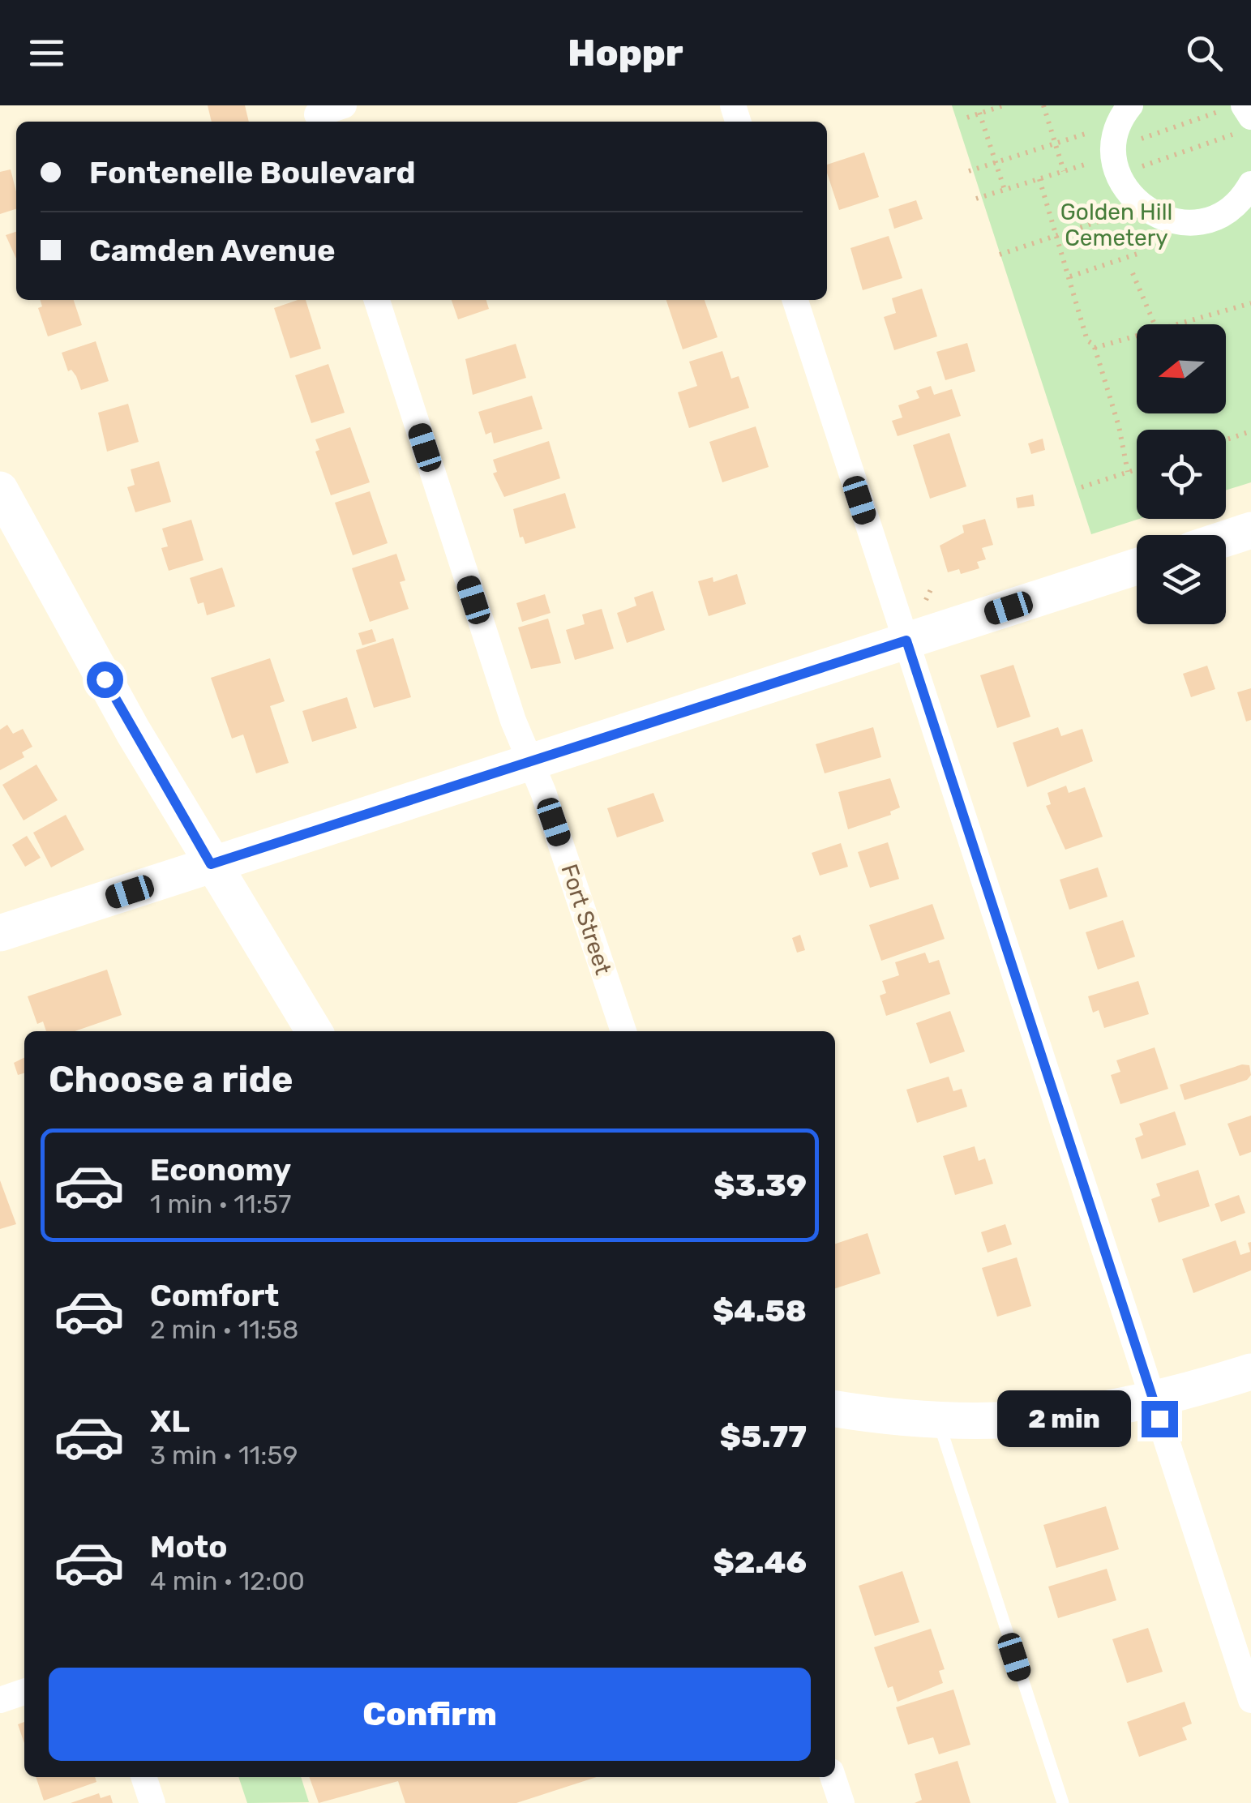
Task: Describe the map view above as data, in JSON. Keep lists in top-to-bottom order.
{
  "streets": {
    "street": ["Fort Street"]
  },
  "parks": ["Golden Hill Cemetery"],
  "north": "left",
  "page": {
    "header": "Hoppr",
    "banner": ["Fontenelle Boulevard", "Camden Avenue"],
    "heading": "Choose a ride",
    "list": [
      {
        "name": "Economy",
        "note": "1 min · 11:57",
        "value": "$3.39"
      },
      {
        "name": "Comfort",
        "note": "2 min · 11:58",
        "value": "$4.58"
      },
      {
        "name": "XL",
        "note": "3 min · 11:59",
        "value": "$5.77"
      },
      {
        "name": "Moto",
        "note": "4 min · 12:00",
        "value": "$2.46"
      }
    ],
    "bubble": "2 min",
    "buttons": "Confirm"
  }
}
